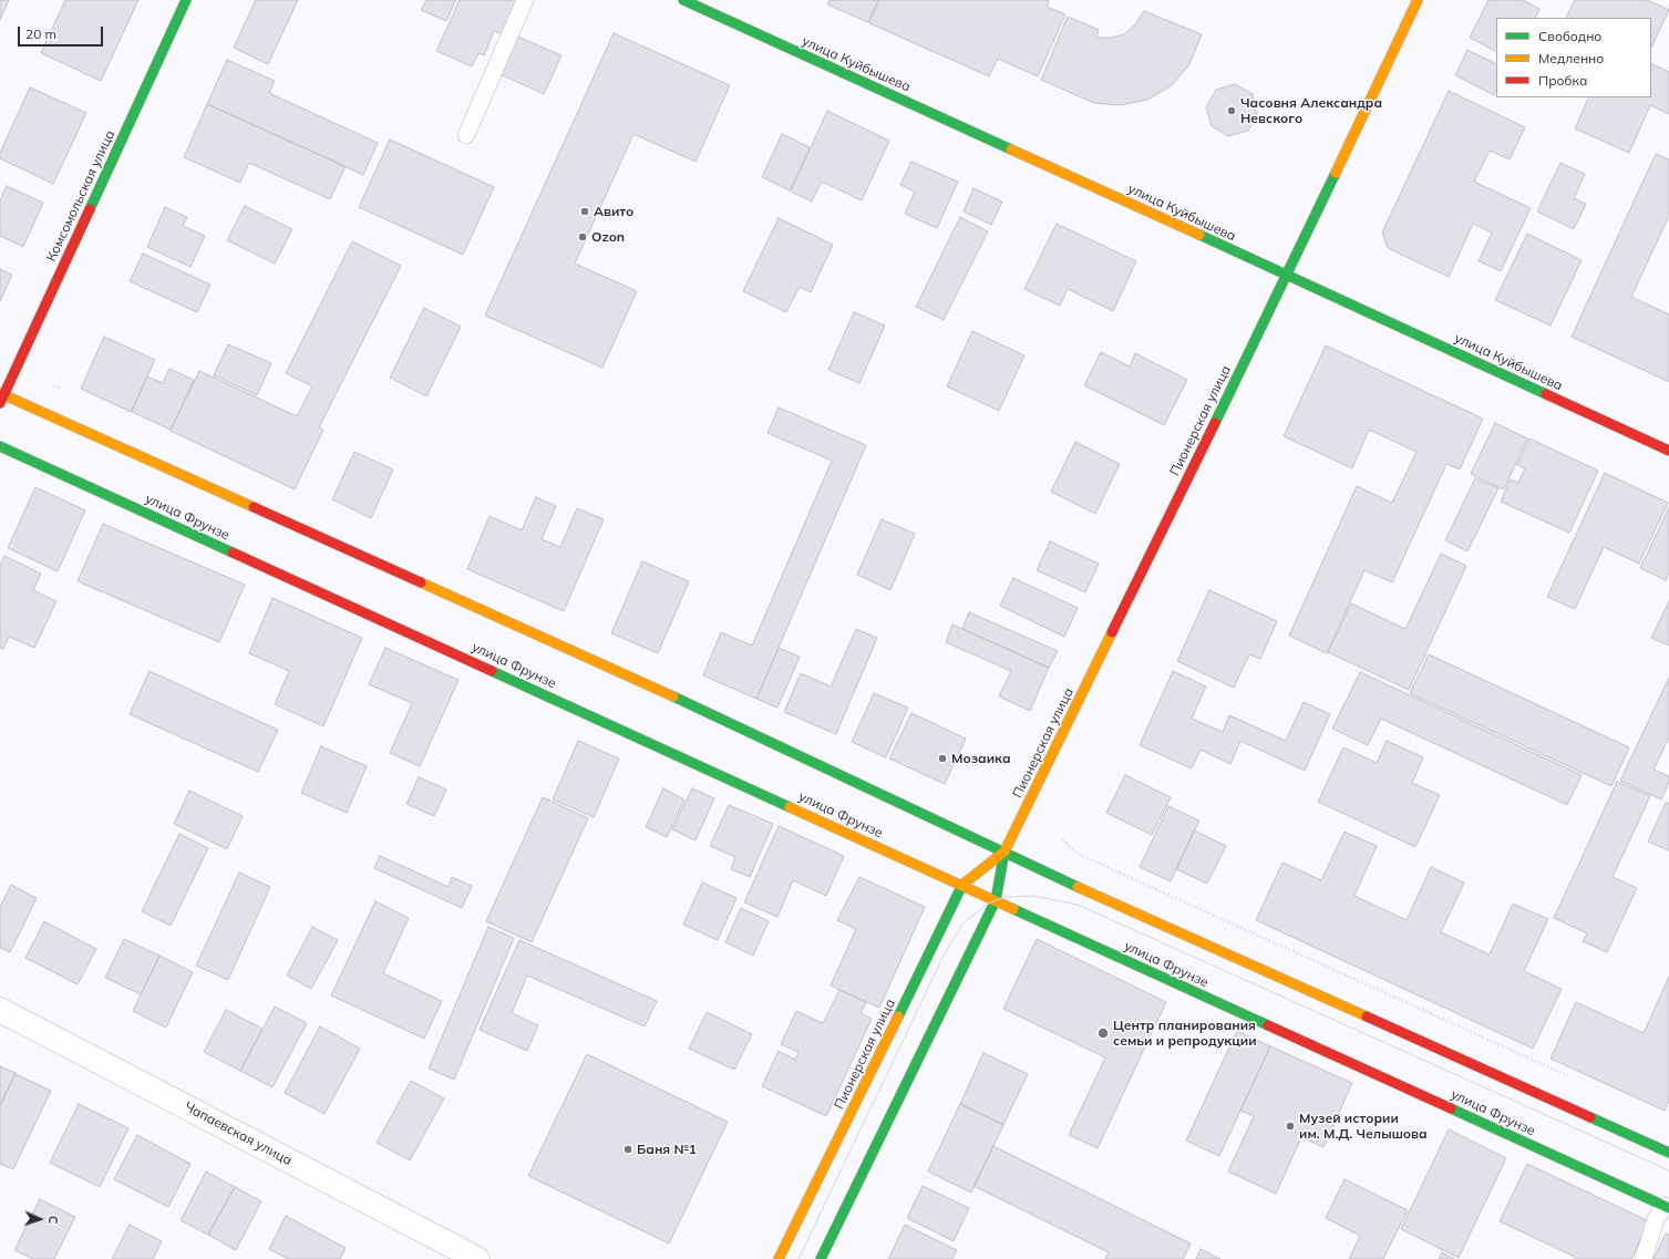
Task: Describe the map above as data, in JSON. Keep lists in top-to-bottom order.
{
  "streets": {
    "main road": [
      "улица Куйбышева",
      "Комсомольская улица",
      "Пионерская улица",
      "улица Фрунзе"
    ],
    "street": ["Чапаевская улица"]
  },
  "crossings": [
    ["улица Куйбышева", "Пионерская улица"],
    ["Пионерская улица", "улица Фрунзе"]
  ],
  "places": [
    "Часовня Александра Невского",
    "Авито",
    "Ozon",
    "Мозаика",
    "Центр планирования семьи и репродукции",
    "Музей истории им. М.Д. Челышова",
    "Баня №1"
  ],
  "legend": ["Свободно", "Медленно", "Пробка"],
  "scale_bar": "20 m",
  "north": "right"
}
